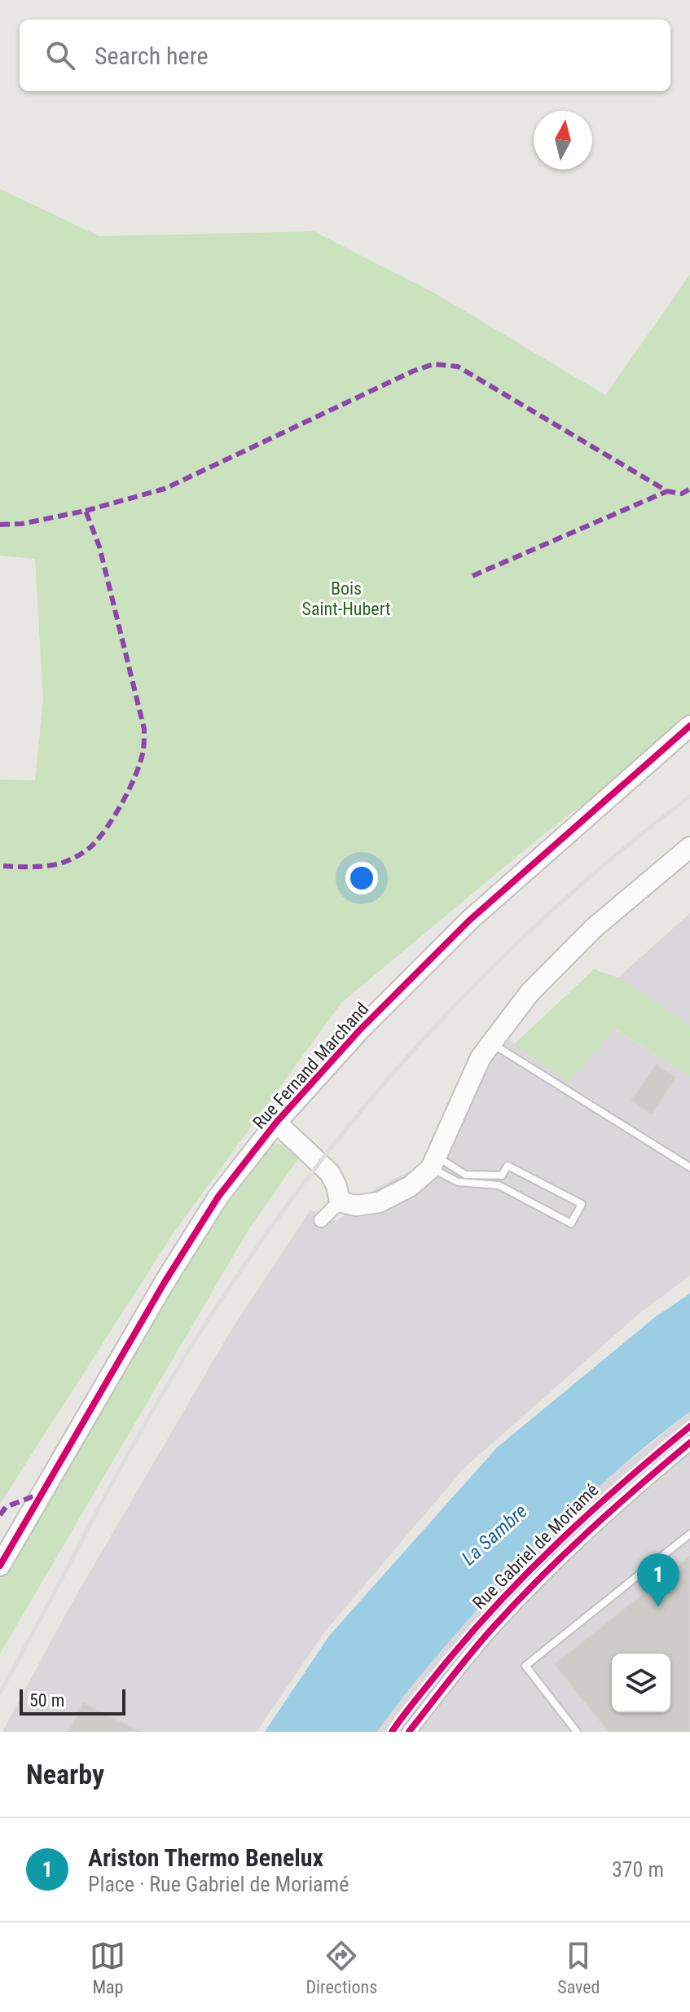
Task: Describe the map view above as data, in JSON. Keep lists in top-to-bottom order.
{
  "streets": {
    "street": ["Rue Fernand Marchand", "Rue Gabriel de Moriamé"]
  },
  "water": ["La Sambre"],
  "parks": ["Bois Saint-Hubert"],
  "scale_bar": "50 m",
  "north": "top",
  "page": {
    "search": "Search here",
    "pins": "1",
    "scale": "50 m",
    "heading": "Nearby",
    "list": [
      {
        "mark": "1",
        "name": "Ariston Thermo Benelux",
        "note": "Place · Rue Gabriel de Moriamé",
        "value": "370 m"
      }
    ],
    "nav": ["Map", "Directions", "Saved"]
  }
}
